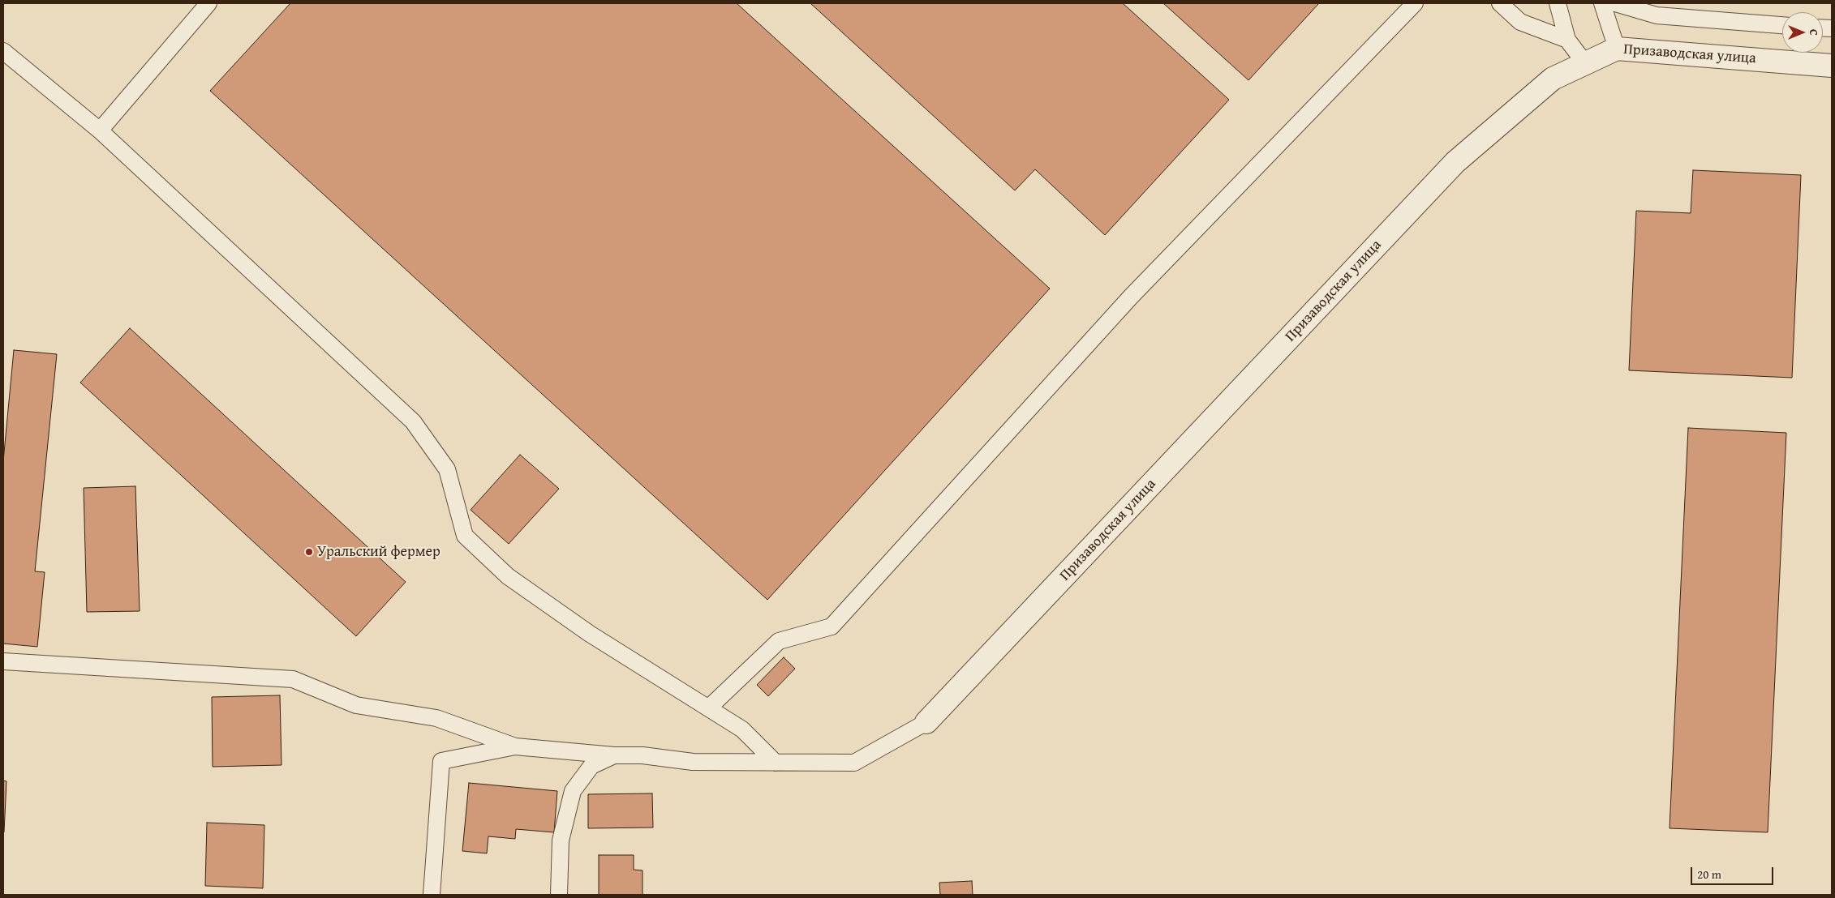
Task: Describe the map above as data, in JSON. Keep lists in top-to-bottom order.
{
  "streets": {
    "street": ["Призаводская улица"]
  },
  "places": ["Уральский фермер"],
  "scale_bar": "20 m",
  "north": "right"
}
